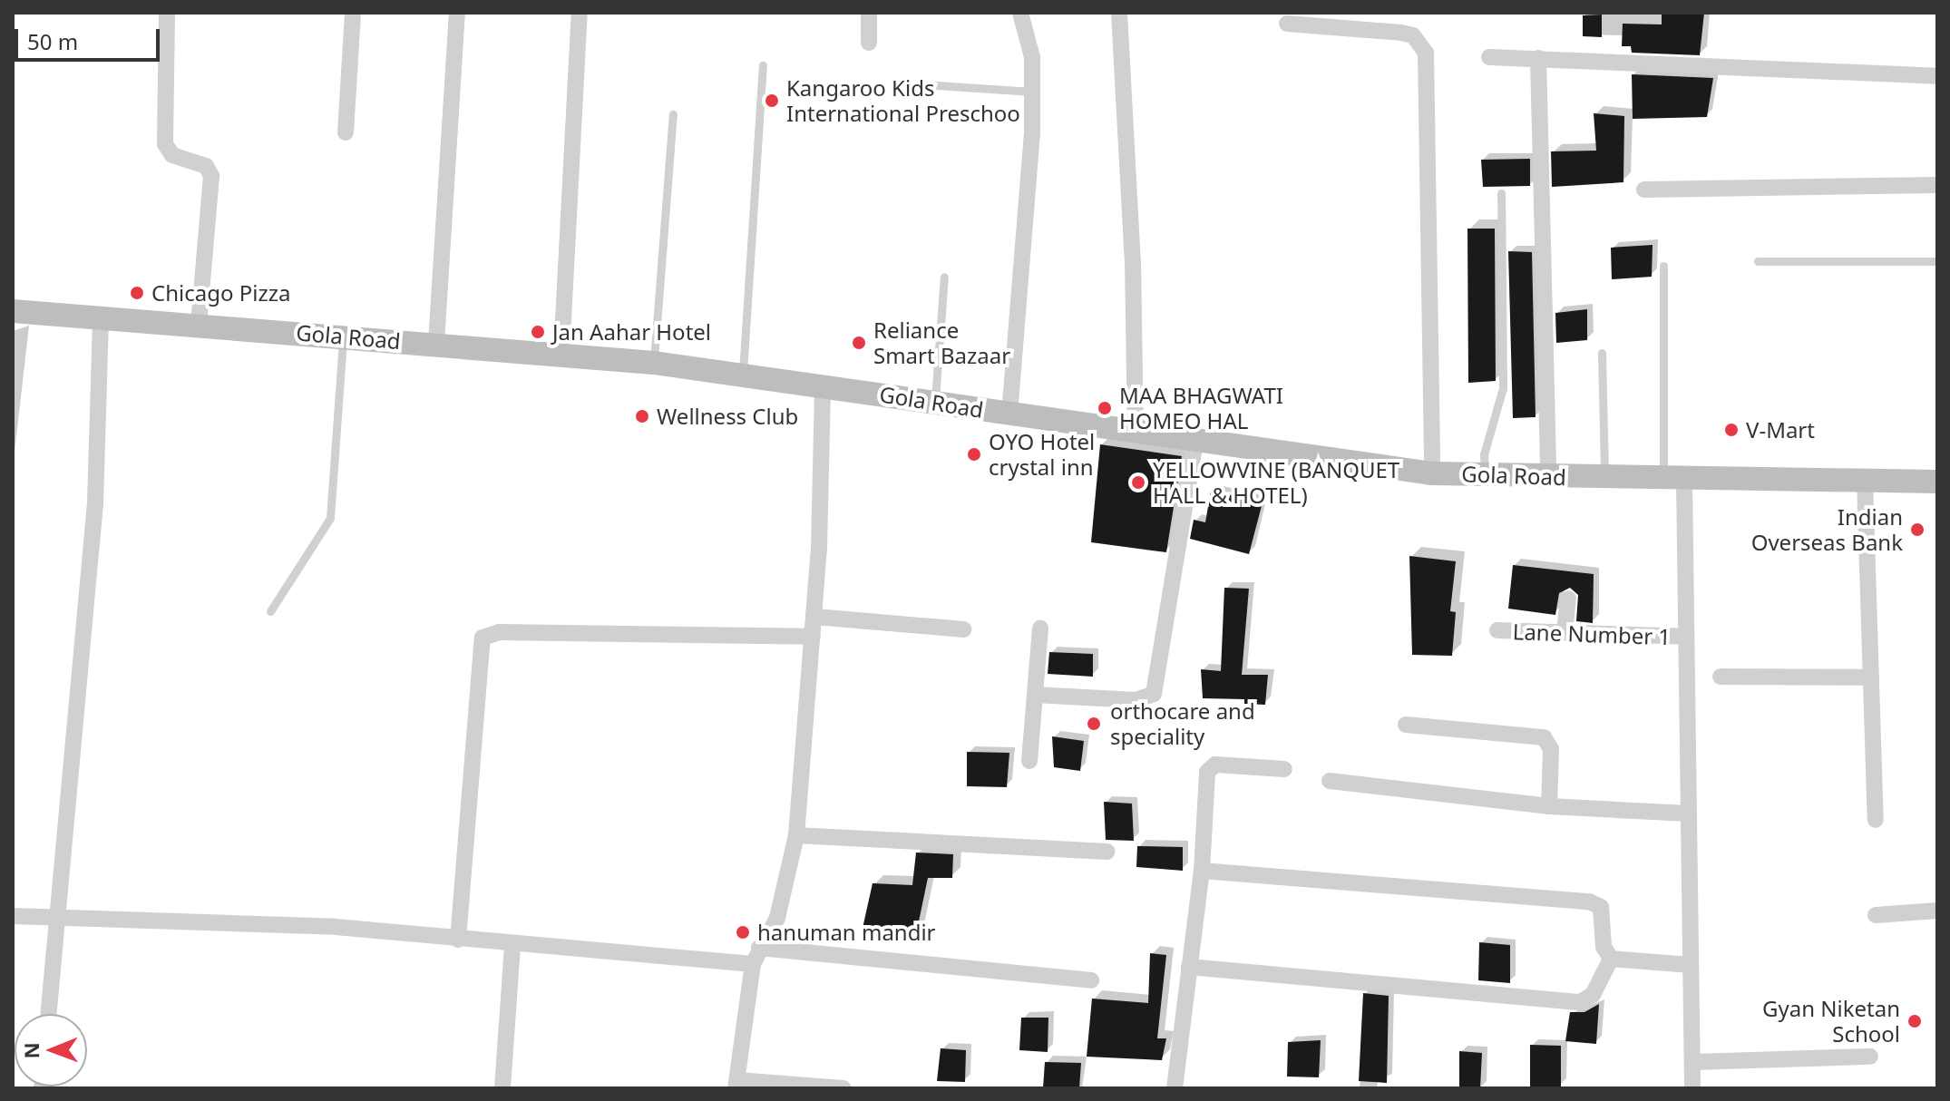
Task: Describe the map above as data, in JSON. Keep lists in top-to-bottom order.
{
  "streets": {
    "street": ["Gola Road", "Lane Number 1"]
  },
  "places": [
    "Kangaroo Kids International Preschoo",
    "Chicago Pizza",
    "Jan Aahar Hotel",
    "Reliance Smart Bazaar",
    "MAA BHAGWATI HOMEO HAL",
    "Wellness Club",
    "V-Mart",
    "OYO Hotel crystal inn",
    "YELLOWVINE (BANQUET HALL & HOTEL)",
    "Indian Overseas Bank",
    "orthocare and speciality",
    "hanuman mandir",
    "Gyan Niketan School"
  ],
  "scale_bar": "50 m",
  "north": "left"
}
